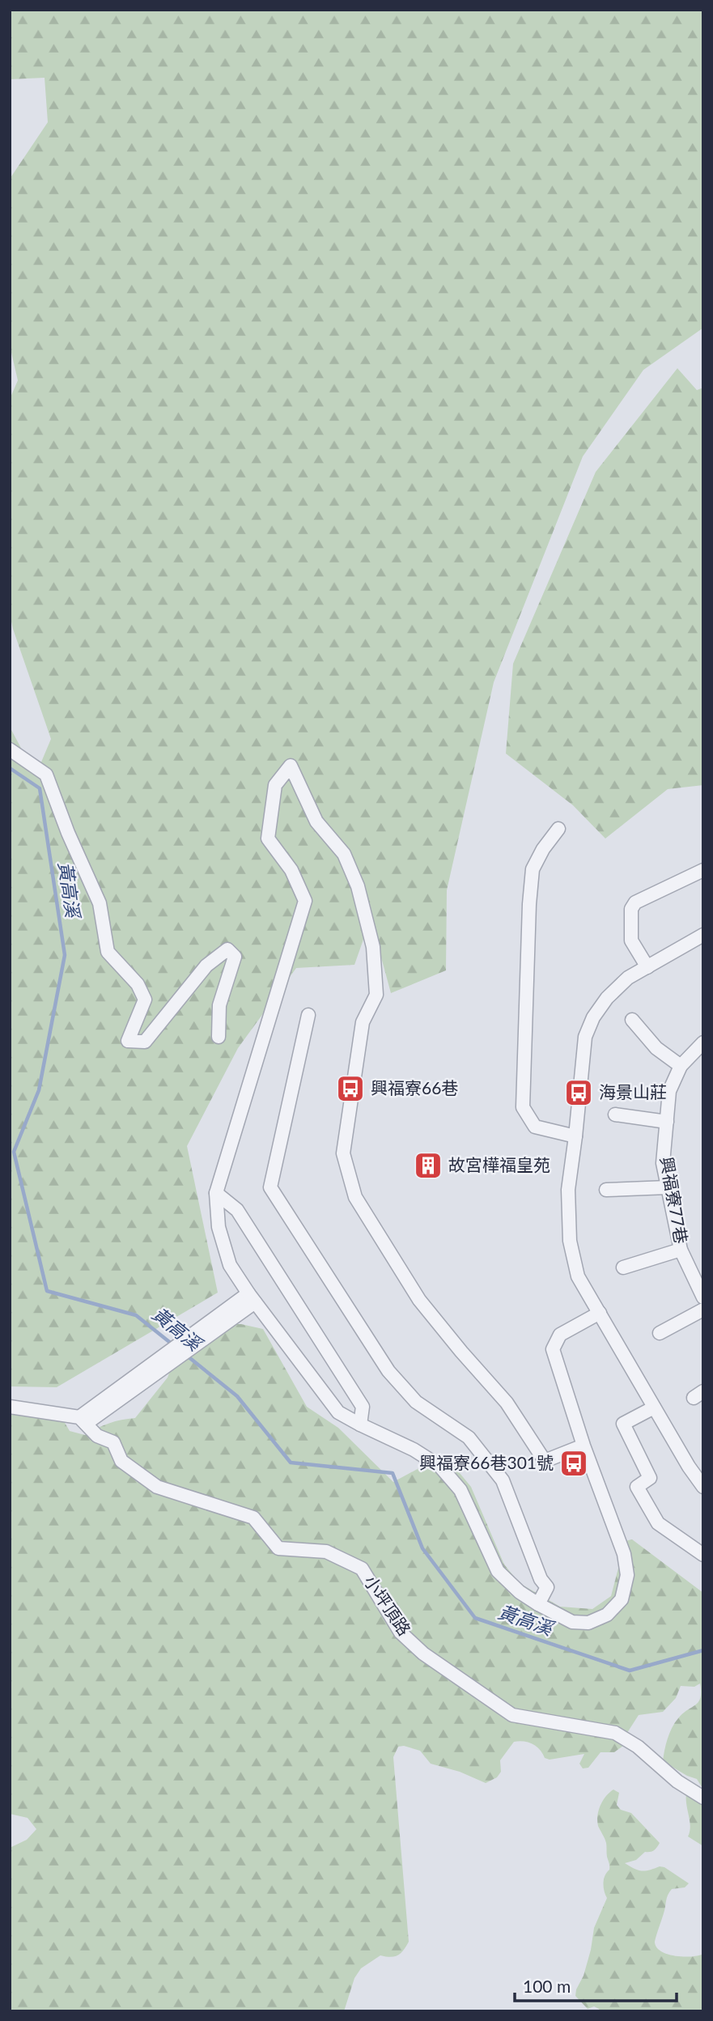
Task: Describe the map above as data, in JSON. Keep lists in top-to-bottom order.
{
  "streets": {
    "street": ["興福寮77巷", "小坪頂路"]
  },
  "water": ["黃高溪"],
  "places": {
    "bus stop": ["興福寮66巷", "海景山莊", "興福寮66巷301號"],
    "building": ["故宮樺福皇苑"]
  },
  "scale_bar": "100 m"
}
